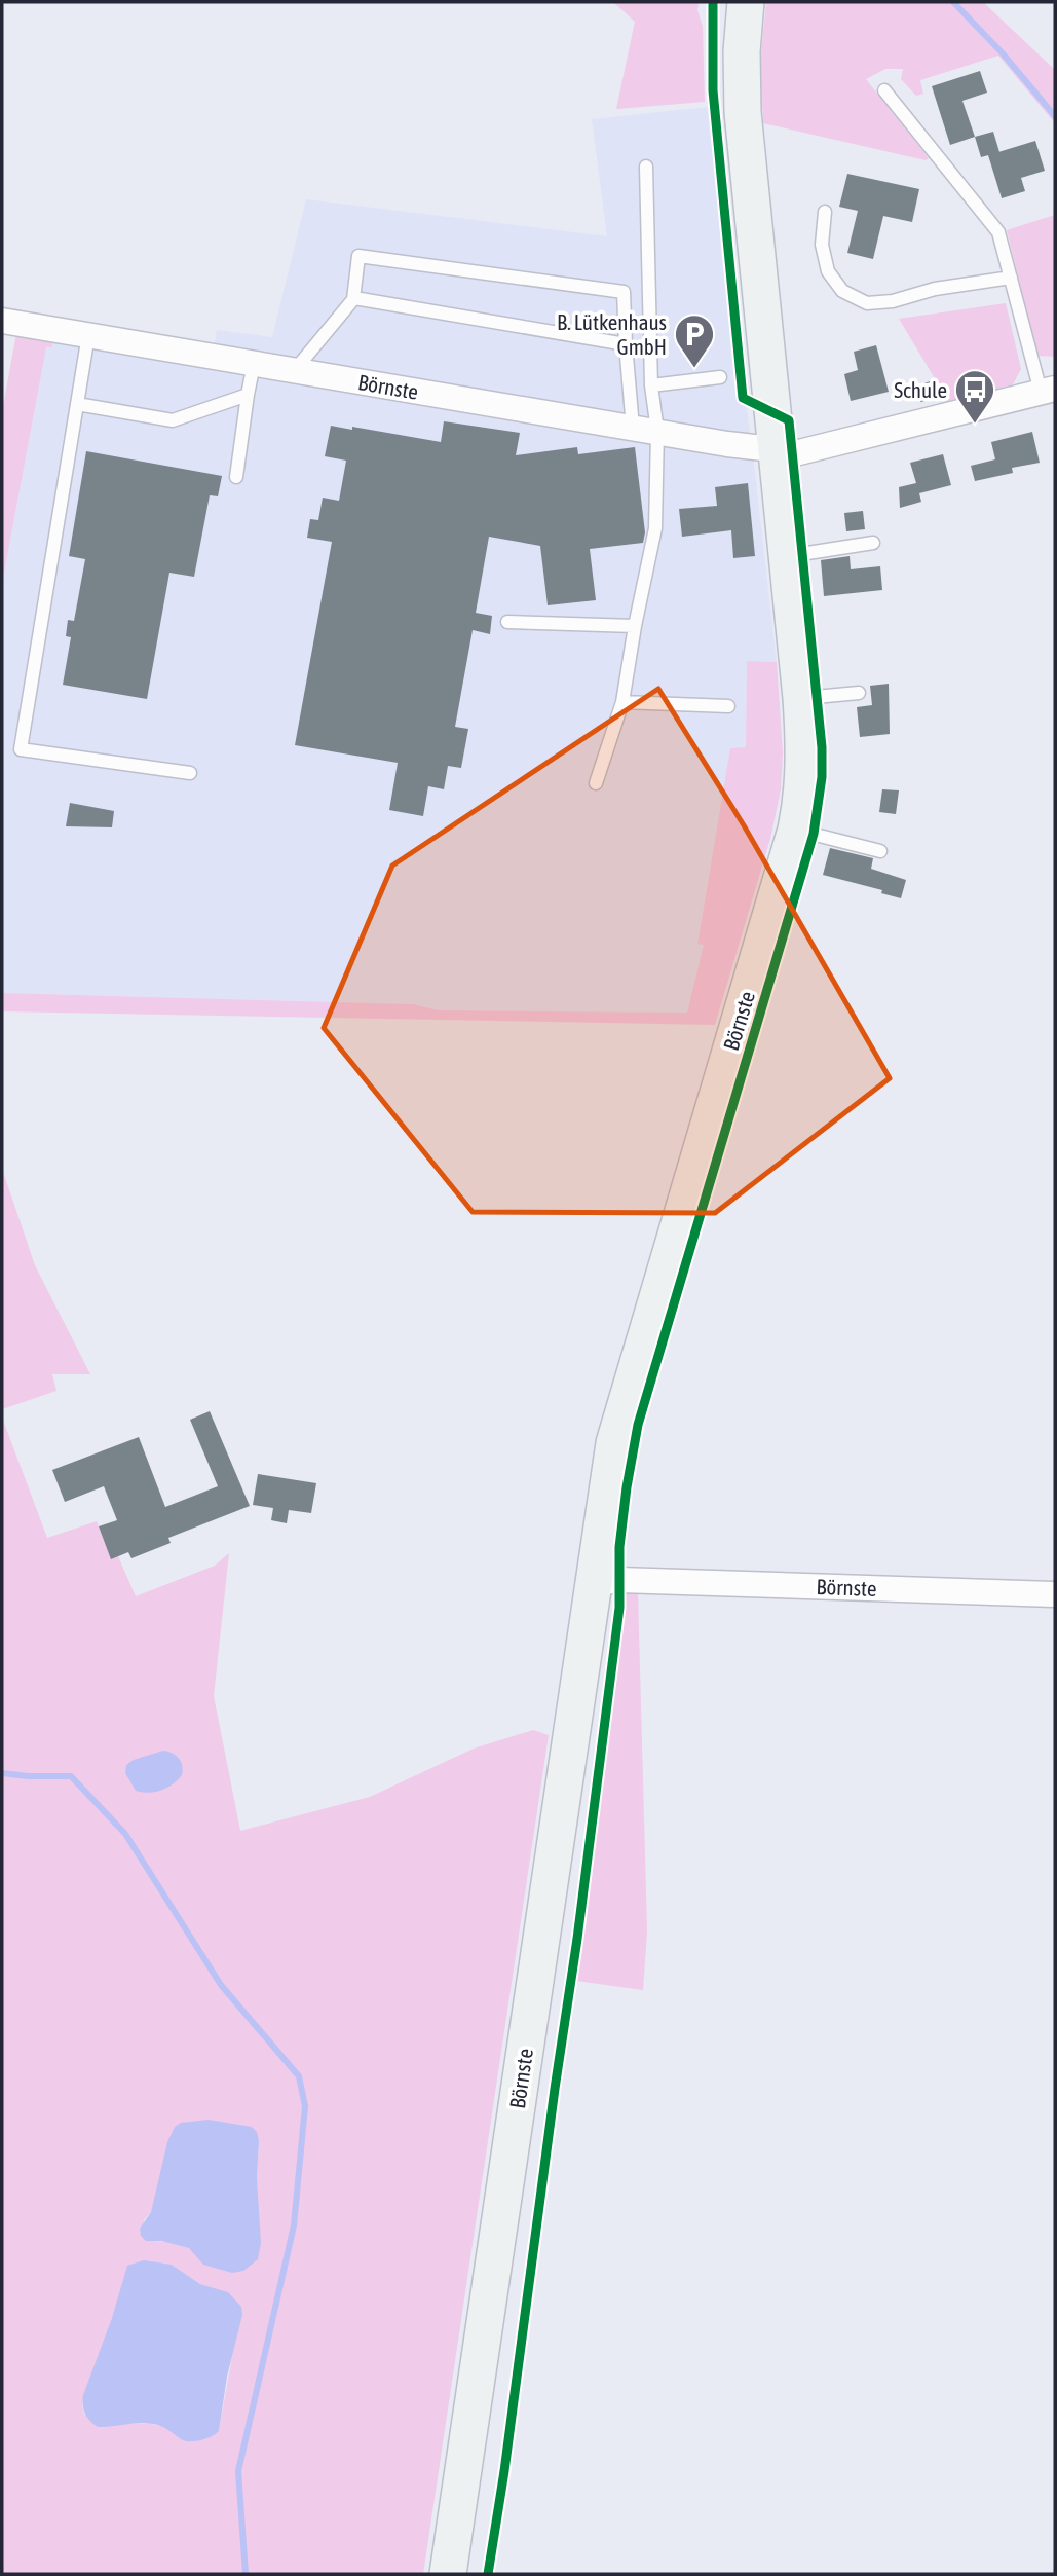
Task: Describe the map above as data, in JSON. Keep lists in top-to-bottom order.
{
  "streets": {
    "street": ["Börnste"]
  },
  "places": {
    "parking": ["B. Lütkenhaus GmbH"],
    "bus stop": ["Schule"]
  }
}
